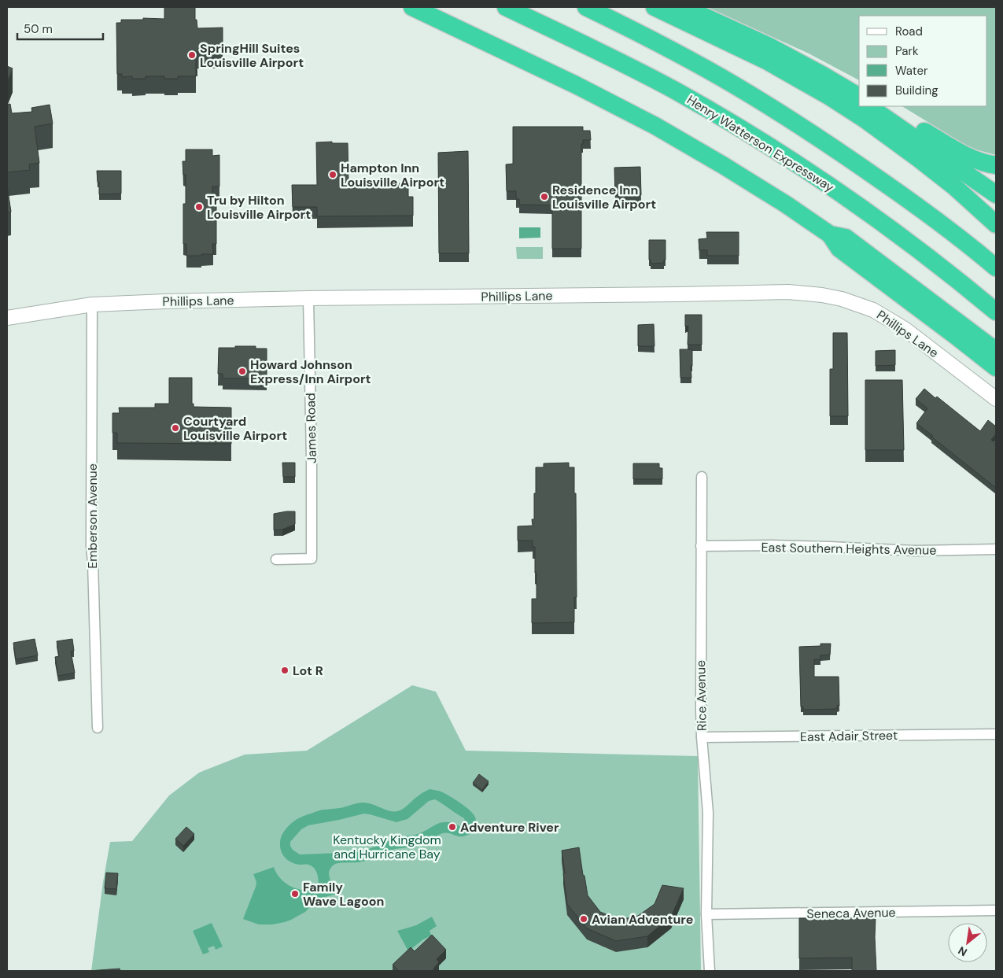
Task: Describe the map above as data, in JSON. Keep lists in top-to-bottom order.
{
  "streets": {
    "highway": ["Henry Watterson Expressway"],
    "main road": ["Phillips Lane"],
    "street": [
      "James Road",
      "Emberson Avenue",
      "East Southern Heights Avenue",
      "Rice Avenue",
      "East Adair Street",
      "Seneca Avenue"
    ]
  },
  "crossings": [
    ["Phillips Lane", "James Road"],
    ["Phillips Lane", "Emberson Avenue"],
    ["East Southern Heights Avenue", "Rice Avenue"],
    ["Rice Avenue", "East Adair Street"],
    ["Rice Avenue", "Seneca Avenue"]
  ],
  "parks": ["Kentucky Kingdom and Hurricane Bay"],
  "places": [
    "SpringHill Suites Louisville Airport",
    "Hampton Inn Louisville Airport",
    "Residence Inn Louisville Airport",
    "Tru by Hilton Louisville Airport",
    "Howard Johnson Express/Inn Airport",
    "Courtyard Louisville Airport",
    "Lot R",
    "Adventure River",
    "Family Wave Lagoon",
    "Avian Adventure"
  ],
  "legend": [
    "Road",
    "Park",
    "Water",
    "Building"
  ],
  "scale_bar": "50 m",
  "north": "bottom left"
}
